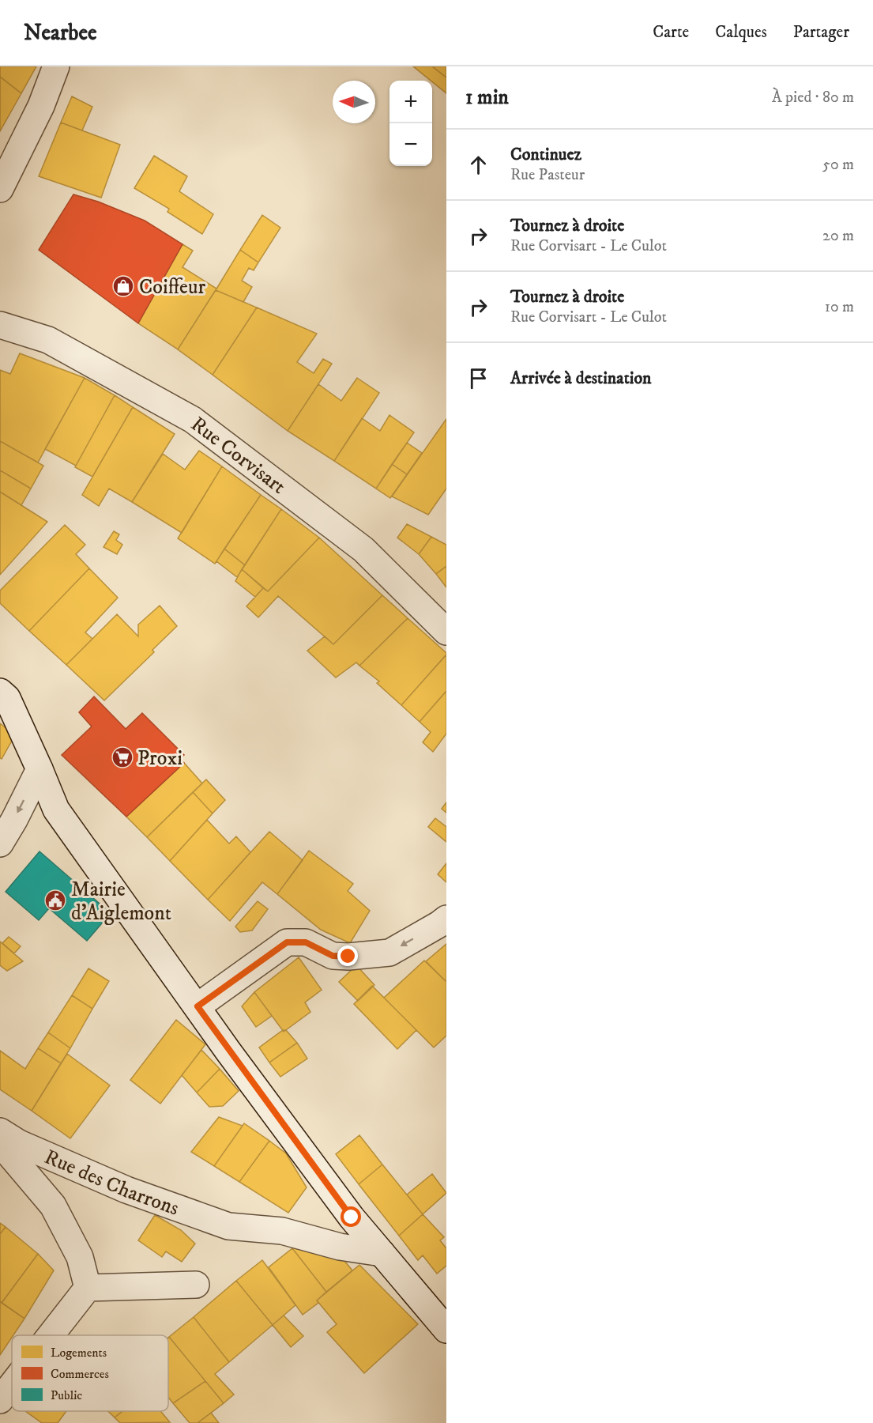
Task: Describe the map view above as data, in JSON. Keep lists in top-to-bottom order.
{
  "streets": {
    "street": ["Rue Corvisart", "Rue des Charrons"]
  },
  "places": {
    "shop": ["Coiffeur"],
    "supermarket": ["Proxi"],
    "public building": ["Mairie d'Aiglemont"]
  },
  "legend": ["Logements", "Commerces", "Public"],
  "north": "left",
  "page": {
    "header": "Nearbee",
    "nav": ["Carte", "Calques", "Partager"],
    "heading": ["1 min", "À pied · 80 m"],
    "map_buttons": ["+", "−"],
    "list": [
      ["Continuez", "Rue Pasteur", "50 m"],
      ["Tournez à droite", "Rue Corvisart - Le Culot", "20 m"],
      ["Tournez à droite", "Rue Corvisart - Le Culot", "10 m"],
      "Arrivée à destination"
    ]
  }
}
